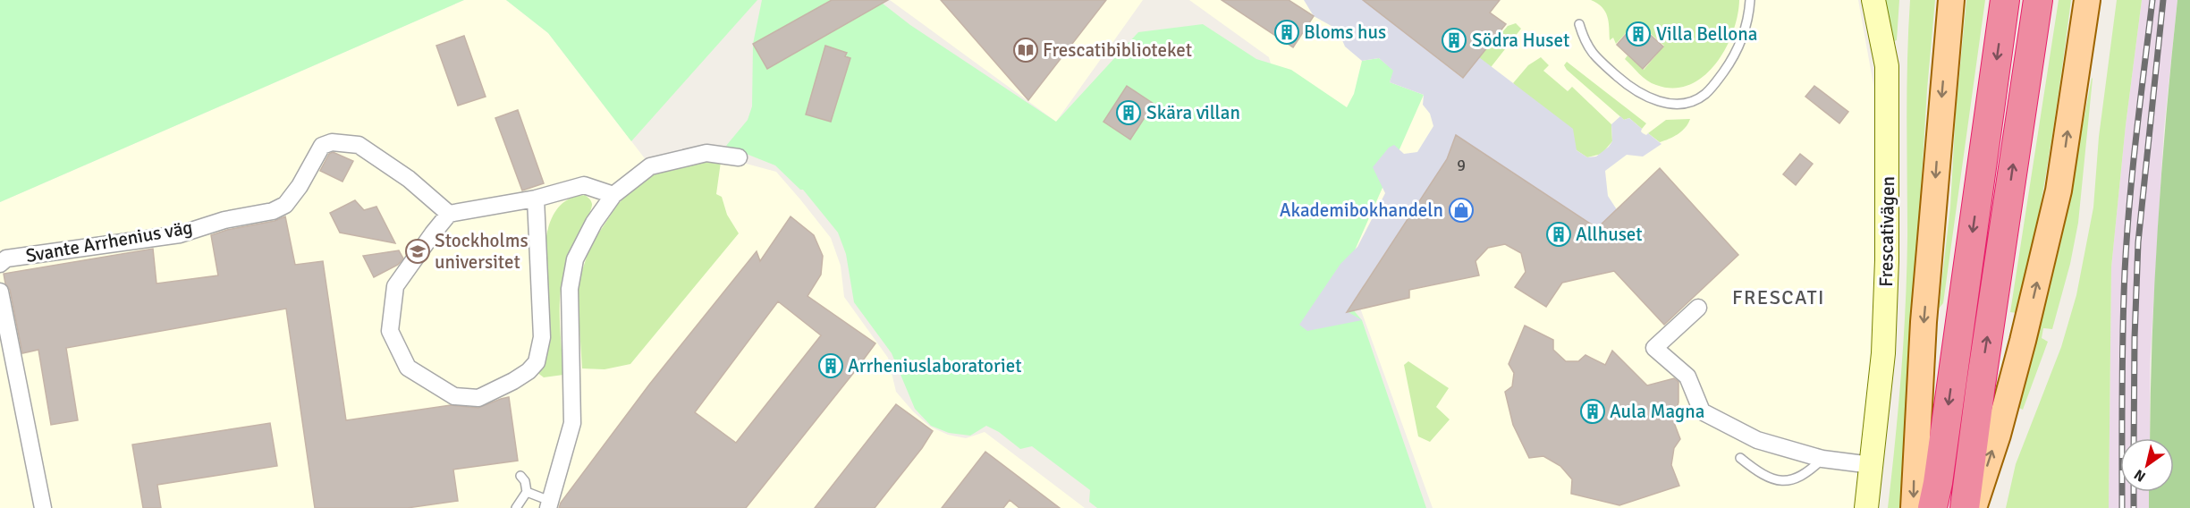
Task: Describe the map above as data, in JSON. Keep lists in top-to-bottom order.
{
  "streets": {
    "street": ["Frescativägen", "Svante Arrhenius väg"]
  },
  "districts": ["FRESCATI"],
  "places": {
    "building": [
      "Bloms hus",
      "Villa Bellona",
      "Södra Huset",
      "Skära villan",
      "Allhuset",
      "Arrheniuslaboratoriet",
      "Aula Magna"
    ],
    "library": ["Frescatibiblioteket"],
    "shop": ["Akademibokhandeln"],
    "school or university": ["Stockholms universitet"]
  },
  "house_numbers": ["9"],
  "north": "bottom left"
}
